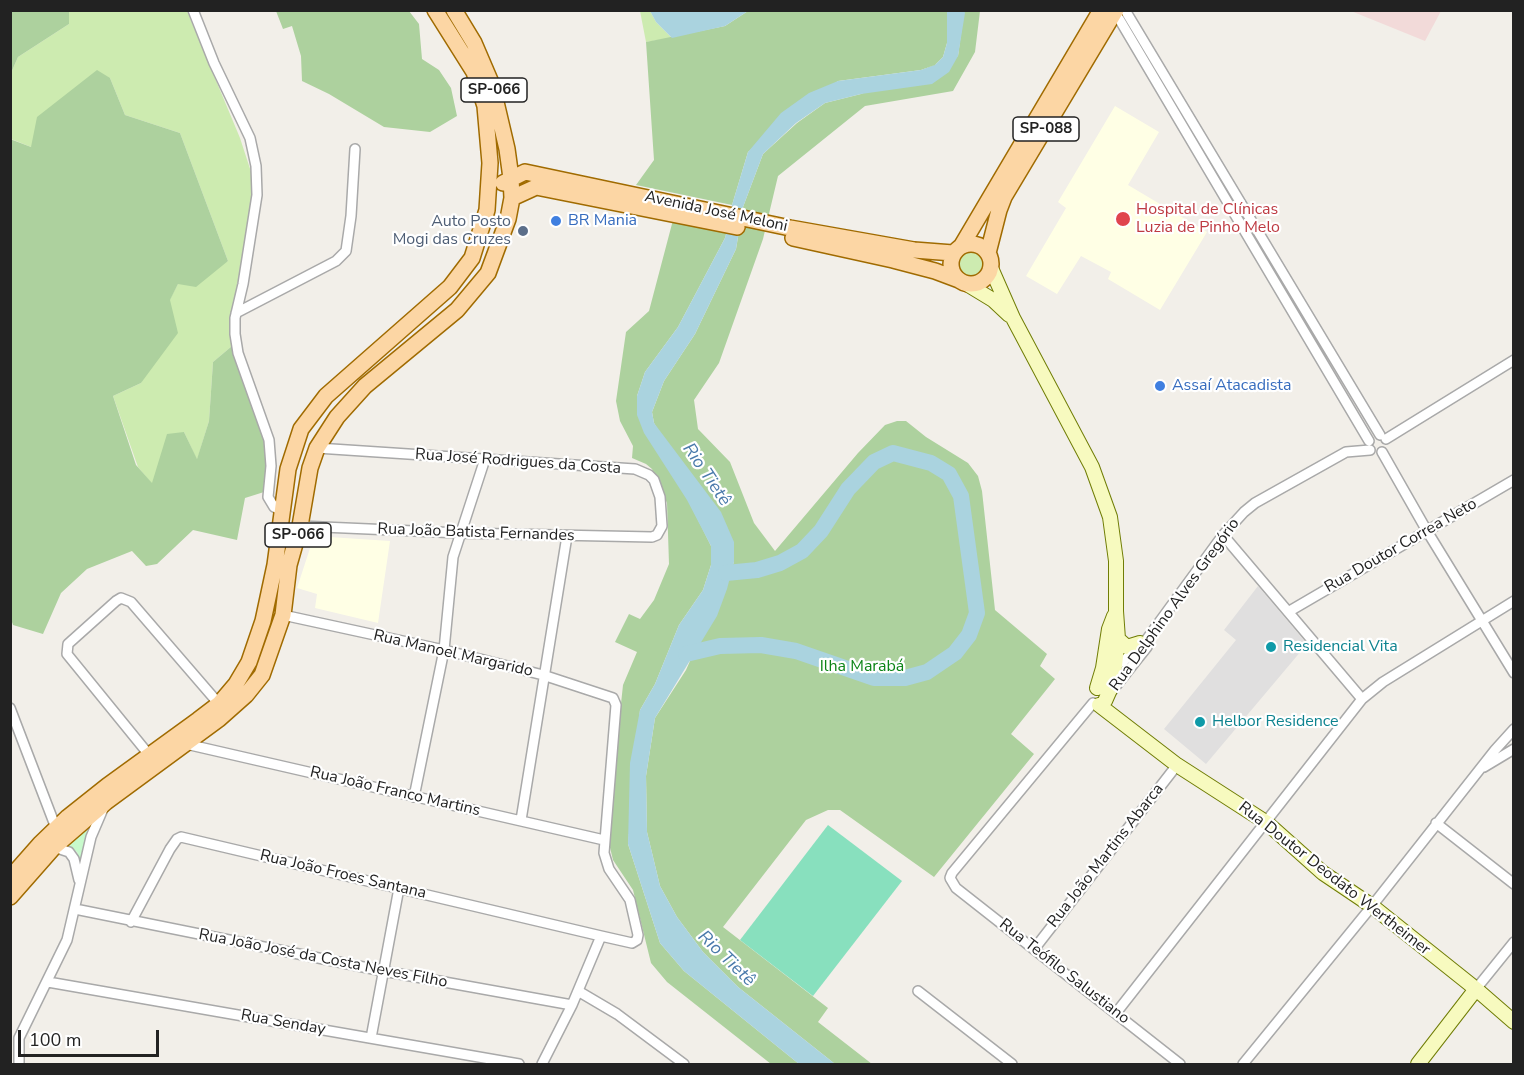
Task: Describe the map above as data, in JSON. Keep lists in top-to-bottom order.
{
  "streets": {
    "main road": ["SP-066", "SP-088", "Avenida José Meloni"],
    "street": [
      "Rua José Rodrigues da Costa",
      "Rua João Batista Fernandes",
      "Rua Doutor Correa Neto",
      "Rua Delphino Alves Gregório",
      "Rua Manoel Margarido",
      "Rua João Franco Martins",
      "Rua João Martins Abarca",
      "Rua João Froes Santana",
      "Rua Doutor Deodato Wertheimer",
      "Rua João José da Costa Neves Filho",
      "Rua Teófilo Salustiano",
      "Rua Senday"
    ]
  },
  "crossings": [
    ["SP-066", "Avenida José Meloni"],
    ["SP-066", "Rua José Rodrigues da Costa"],
    ["SP-066", "Rua João Batista Fernandes"],
    ["SP-066", "Rua Manoel Margarido"],
    ["SP-066", "Rua João Franco Martins"],
    ["SP-088", "Avenida José Meloni"],
    ["Rua José Rodrigues da Costa", "Rua João Batista Fernandes"],
    ["Rua Delphino Alves Gregório", "Rua Doutor Deodato Wertheimer"],
    ["Rua Delphino Alves Gregório", "Rua Teófilo Salustiano"],
    ["Rua Manoel Margarido", "Rua João Franco Martins"],
    ["Rua Manoel Margarido", "Rua João Froes Santana"],
    ["Rua João Franco Martins", "Rua João Froes Santana"],
    ["Rua João Martins Abarca", "Rua Doutor Deodato Wertheimer"],
    ["Rua João Martins Abarca", "Rua Teófilo Salustiano"],
    ["Rua João Froes Santana", "Rua João José da Costa Neves Filho"]
  ],
  "water": ["Rio Tietê"],
  "parks": ["Ilha Marabá"],
  "places": [
    "Hospital de Clínicas Luzia de Pinho Melo",
    "BR Mania",
    "Auto Posto Mogi das Cruzes",
    "Assaí Atacadista",
    "Residencial Vita",
    "Helbor Residence"
  ],
  "scale_bar": "100 m"
}
